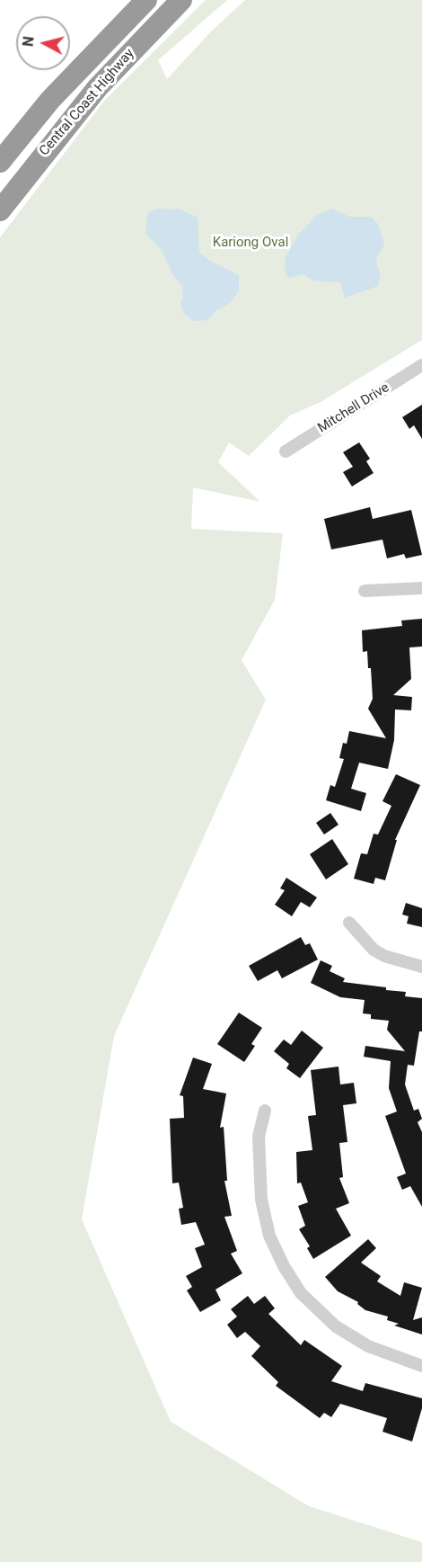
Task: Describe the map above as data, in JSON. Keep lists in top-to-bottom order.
{
  "streets": {
    "highway": ["Central Coast Highway"],
    "street": ["Mitchell Drive"]
  },
  "parks": ["Kariong Oval"],
  "north": "left"
}
